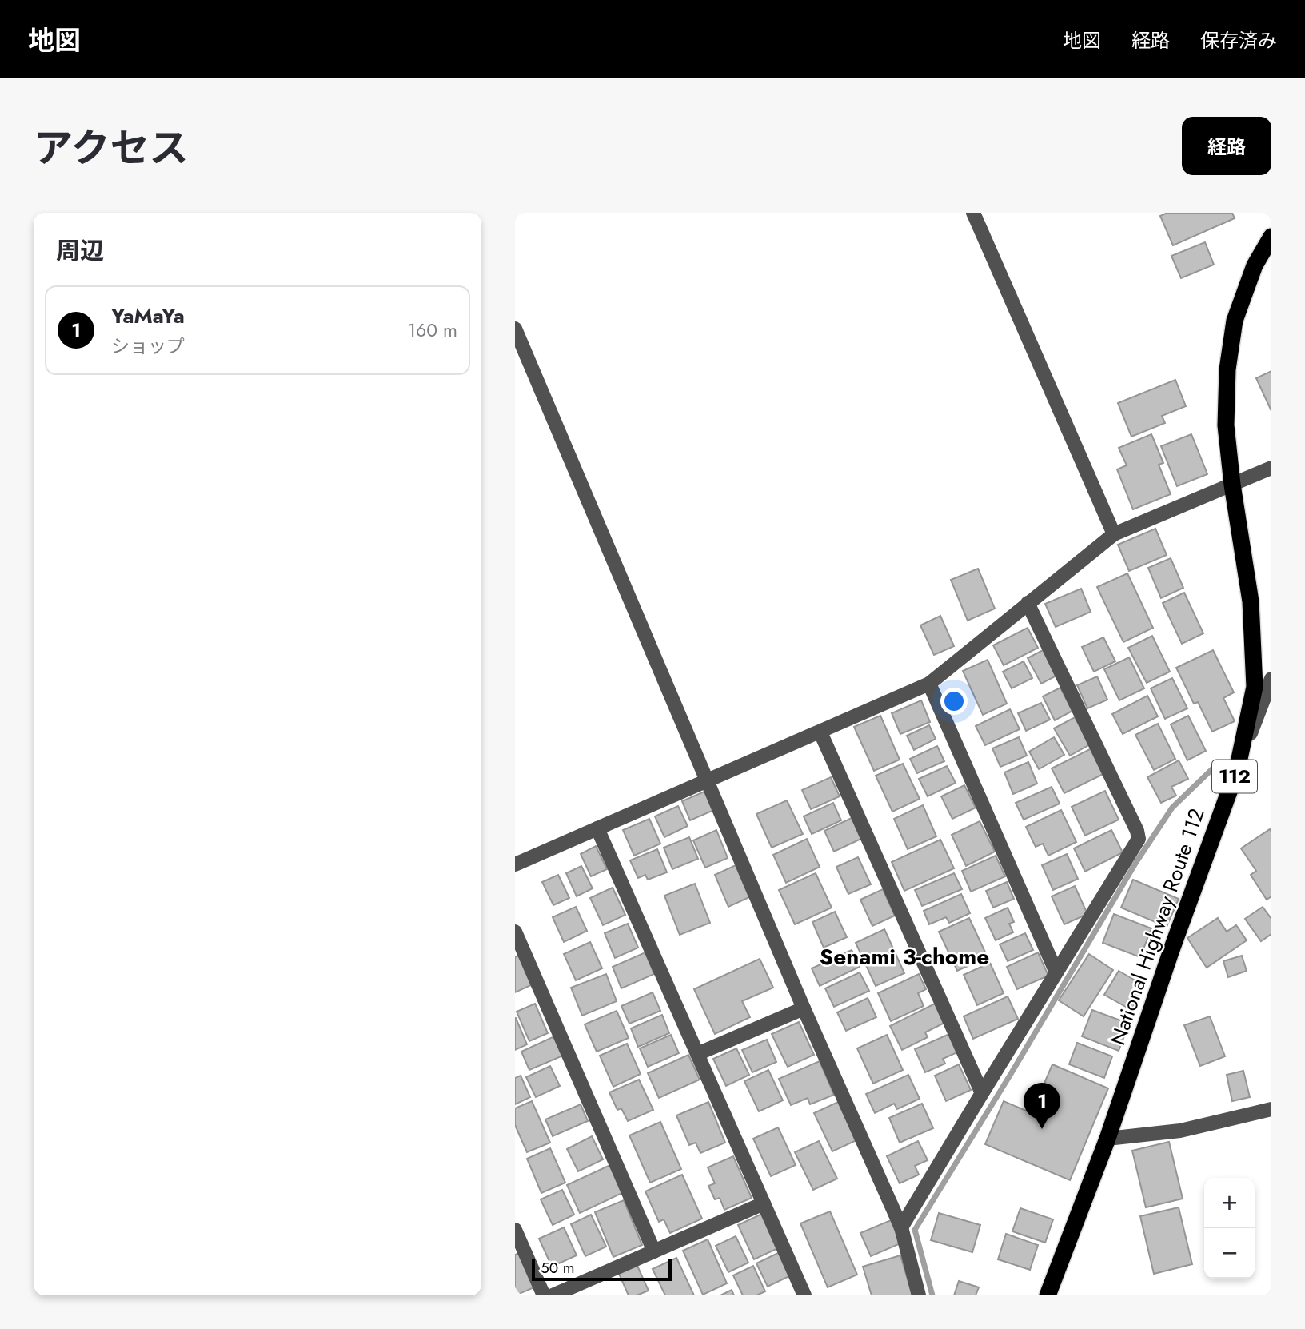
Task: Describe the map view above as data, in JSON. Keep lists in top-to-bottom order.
{
  "streets": {
    "highway": ["112", "National Highway Route 112"]
  },
  "districts": ["Senami 3-chome"],
  "scale_bar": "50 m",
  "page": {
    "header": "地図",
    "nav": ["地図", "経路", "保存済み"],
    "title": "アクセス",
    "buttons": "経路",
    "heading": "周辺",
    "list": [
      {
        "mark": "1",
        "name": "YaMaYa",
        "note": "ショップ",
        "value": "160 m"
      }
    ],
    "pins": "1",
    "map_buttons": ["+", "−"],
    "scale": "50 m"
  }
}
